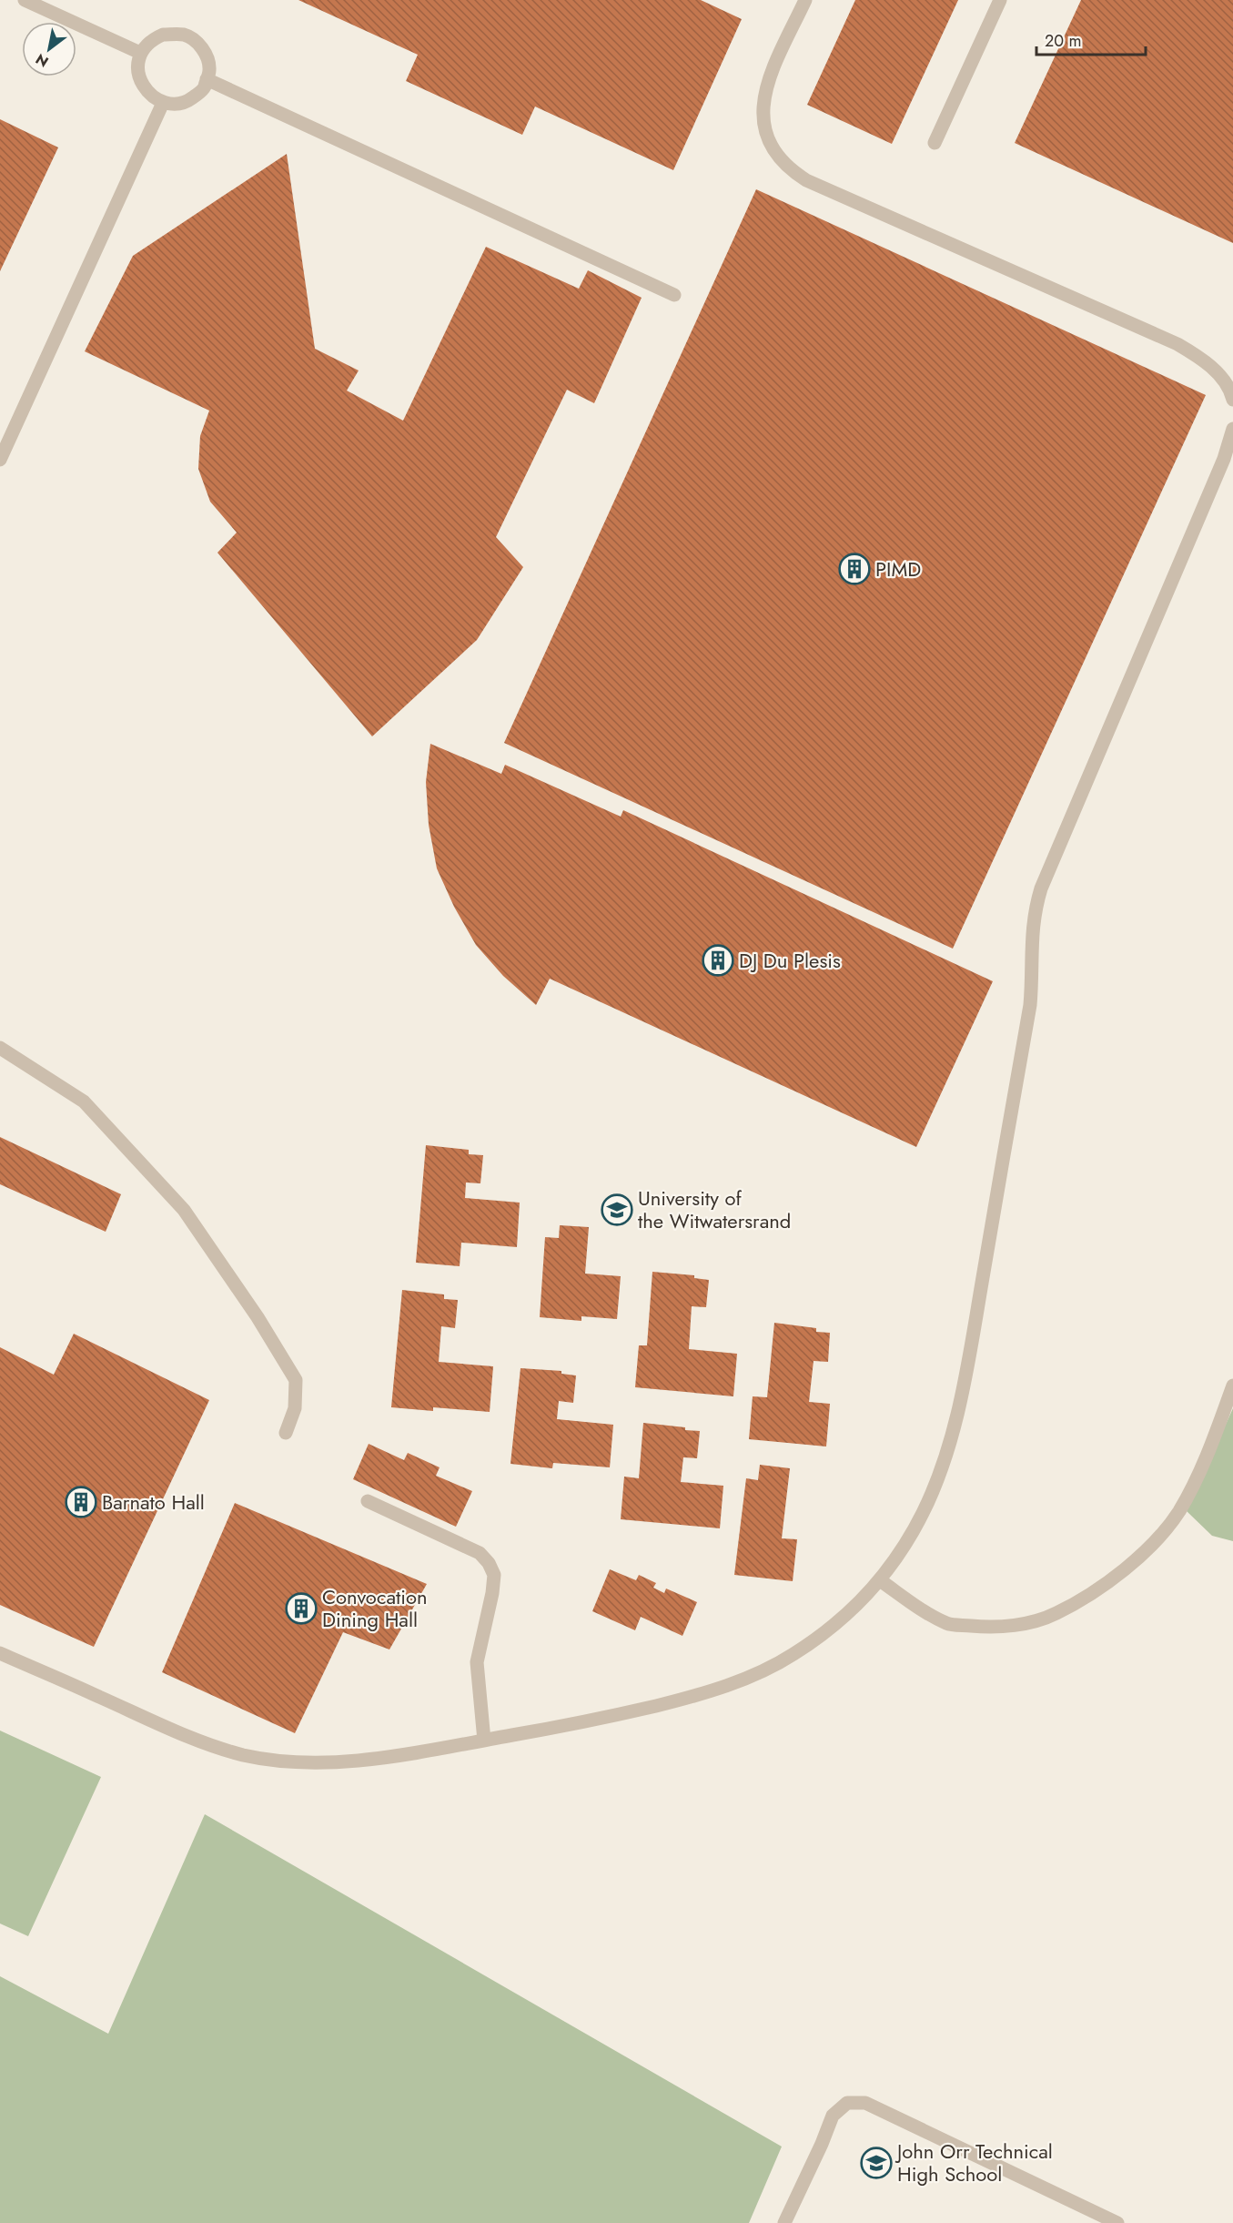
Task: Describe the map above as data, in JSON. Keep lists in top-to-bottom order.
{
  "places": {
    "building": [
      "PIMD",
      "DJ Du Plesis",
      "Barnato Hall",
      "Convocation Dining Hall"
    ],
    "school or university": ["University of the Witwatersrand", "John Orr Technical High School"]
  },
  "scale_bar": "20 m",
  "north": "bottom left"
}
